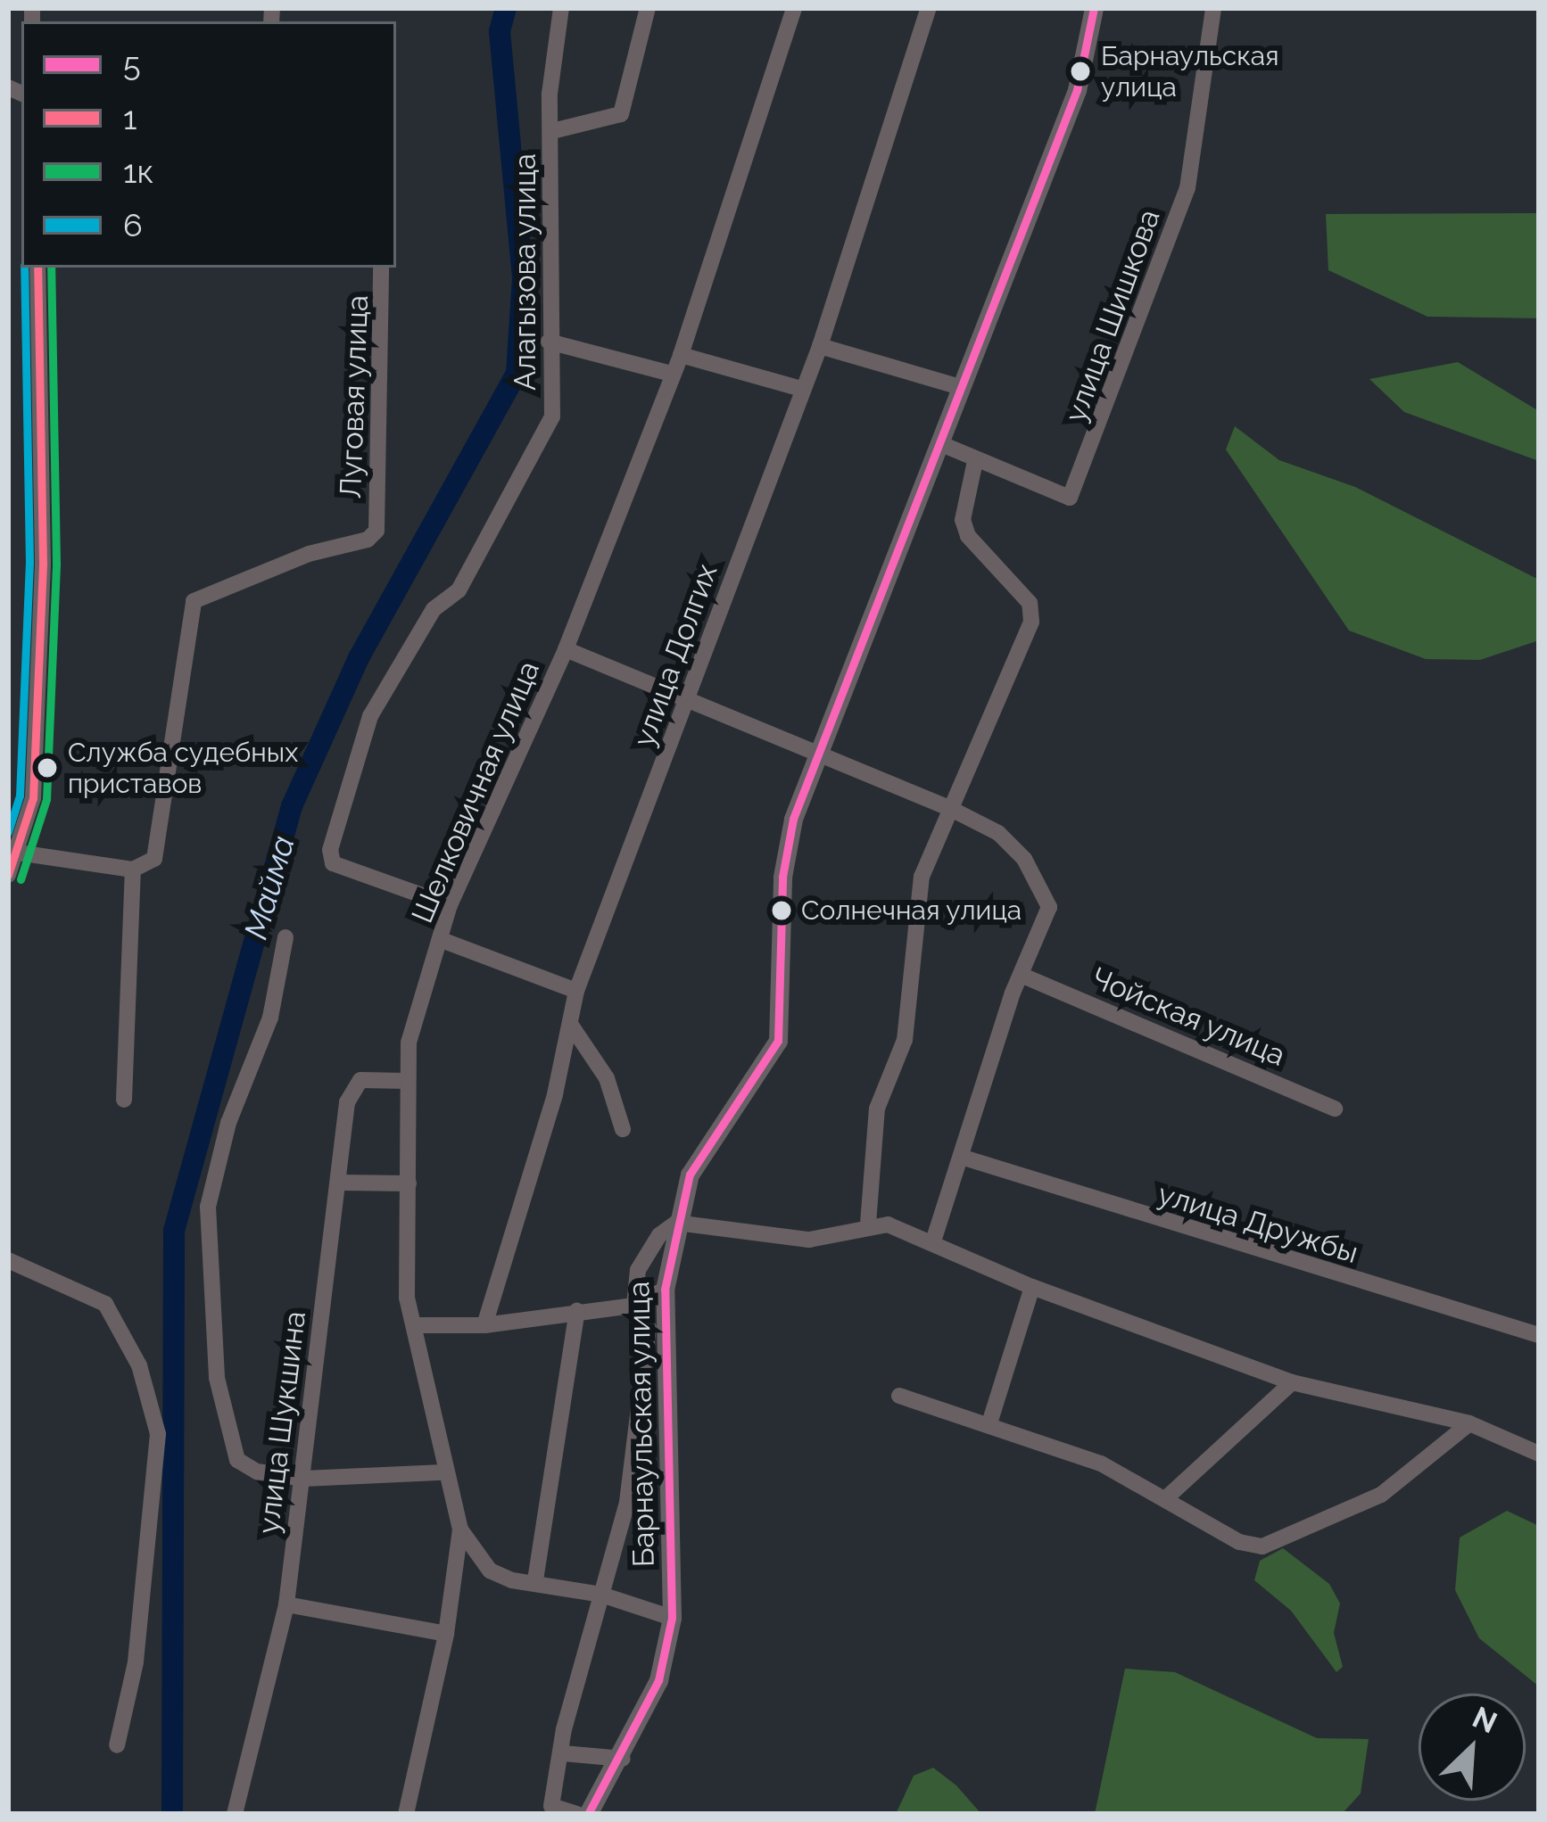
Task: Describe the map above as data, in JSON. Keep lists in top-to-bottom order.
{
  "streets": {
    "main road": ["Барнаульская улица"],
    "street": [
      "Алагызова улица",
      "улица Шишкова",
      "Луговая улица",
      "улица Долгих",
      "Шелковичная улица",
      "Чойская улица",
      "улица Дружбы",
      "улица Шукшина"
    ]
  },
  "crossings": [
    ["Алагызова улица", "Шелковичная улица"],
    ["улица Шишкова", "Барнаульская улица"],
    ["Шелковичная улица", "улица Шукшина"]
  ],
  "water": ["Майма"],
  "places": ["Барнаульская улица", "Служба судебных приставов", "Солнечная улица"],
  "lines": [
    "transit line 5",
    "transit line 1",
    "transit line 1к",
    "transit line 6"
  ],
  "legend": [
    "5",
    "1",
    "1к",
    "6"
  ],
  "north": "top right"
}
